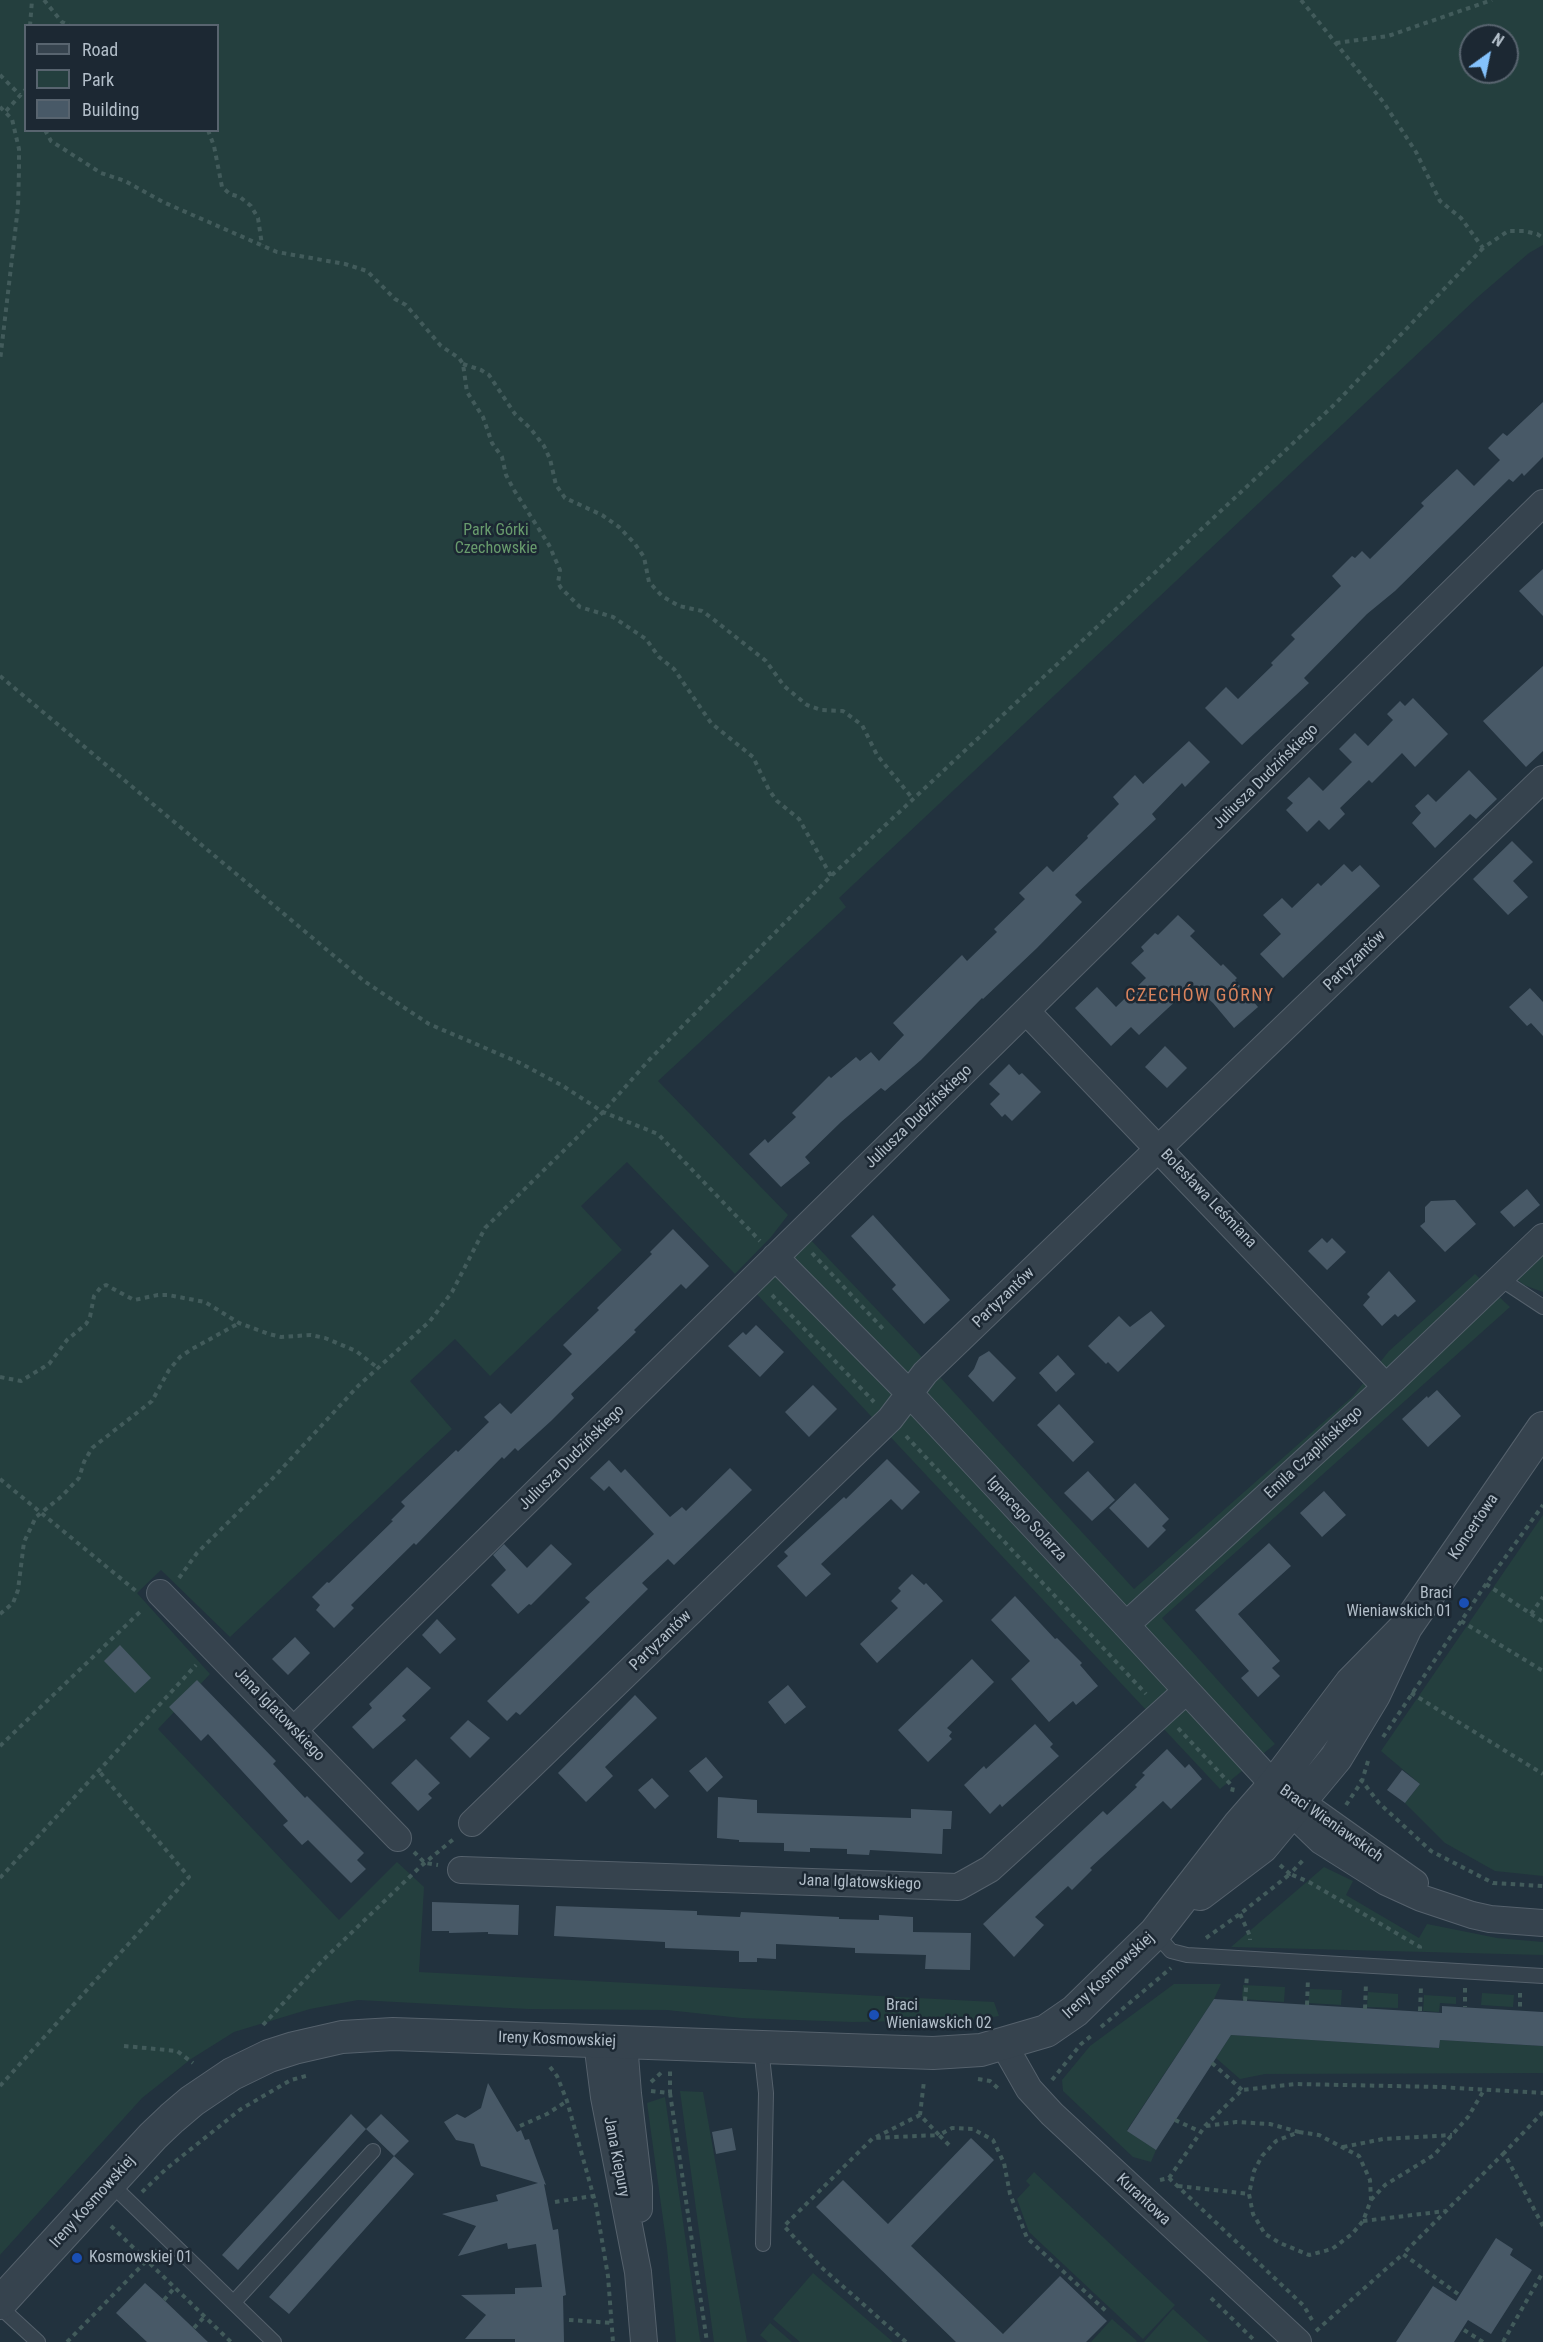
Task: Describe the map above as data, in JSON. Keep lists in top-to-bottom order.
{
  "streets": {
    "street": [
      "Juliusza Dudzińskiego",
      "Partyzantów",
      "Bolesława Leśmiana",
      "Emila Czaplińskiego",
      "Ignacego Solarza",
      "Koncertowa",
      "Jana Iglatowskiego",
      "Braci Wieniawskich",
      "Ireny Kosmowskiej",
      "Jana Kiepury",
      "Kurantowa"
    ]
  },
  "crossings": [
    ["Juliusza Dudzińskiego", "Bolesława Leśmiana"],
    ["Juliusza Dudzińskiego", "Ignacego Solarza"],
    ["Juliusza Dudzińskiego", "Jana Iglatowskiego"],
    ["Partyzantów", "Bolesława Leśmiana"],
    ["Partyzantów", "Ignacego Solarza"],
    ["Bolesława Leśmiana", "Emila Czaplińskiego"],
    ["Emila Czaplińskiego", "Ignacego Solarza"],
    ["Ignacego Solarza", "Koncertowa"],
    ["Ignacego Solarza", "Jana Iglatowskiego"],
    ["Ignacego Solarza", "Braci Wieniawskich"],
    ["Ignacego Solarza", "Ireny Kosmowskiej"],
    ["Koncertowa", "Braci Wieniawskich"],
    ["Koncertowa", "Ireny Kosmowskiej"],
    ["Braci Wieniawskich", "Ireny Kosmowskiej"],
    ["Ireny Kosmowskiej", "Jana Kiepury"],
    ["Ireny Kosmowskiej", "Kurantowa"]
  ],
  "districts": ["CZECHÓW GÓRNY"],
  "parks": ["Park Górki Czechowskie"],
  "places": ["Braci Wieniawskich 01", "Braci Wieniawskich 02", "Kosmowskiej 01"],
  "legend": ["Road", "Park", "Building"],
  "north": "top right"
}
